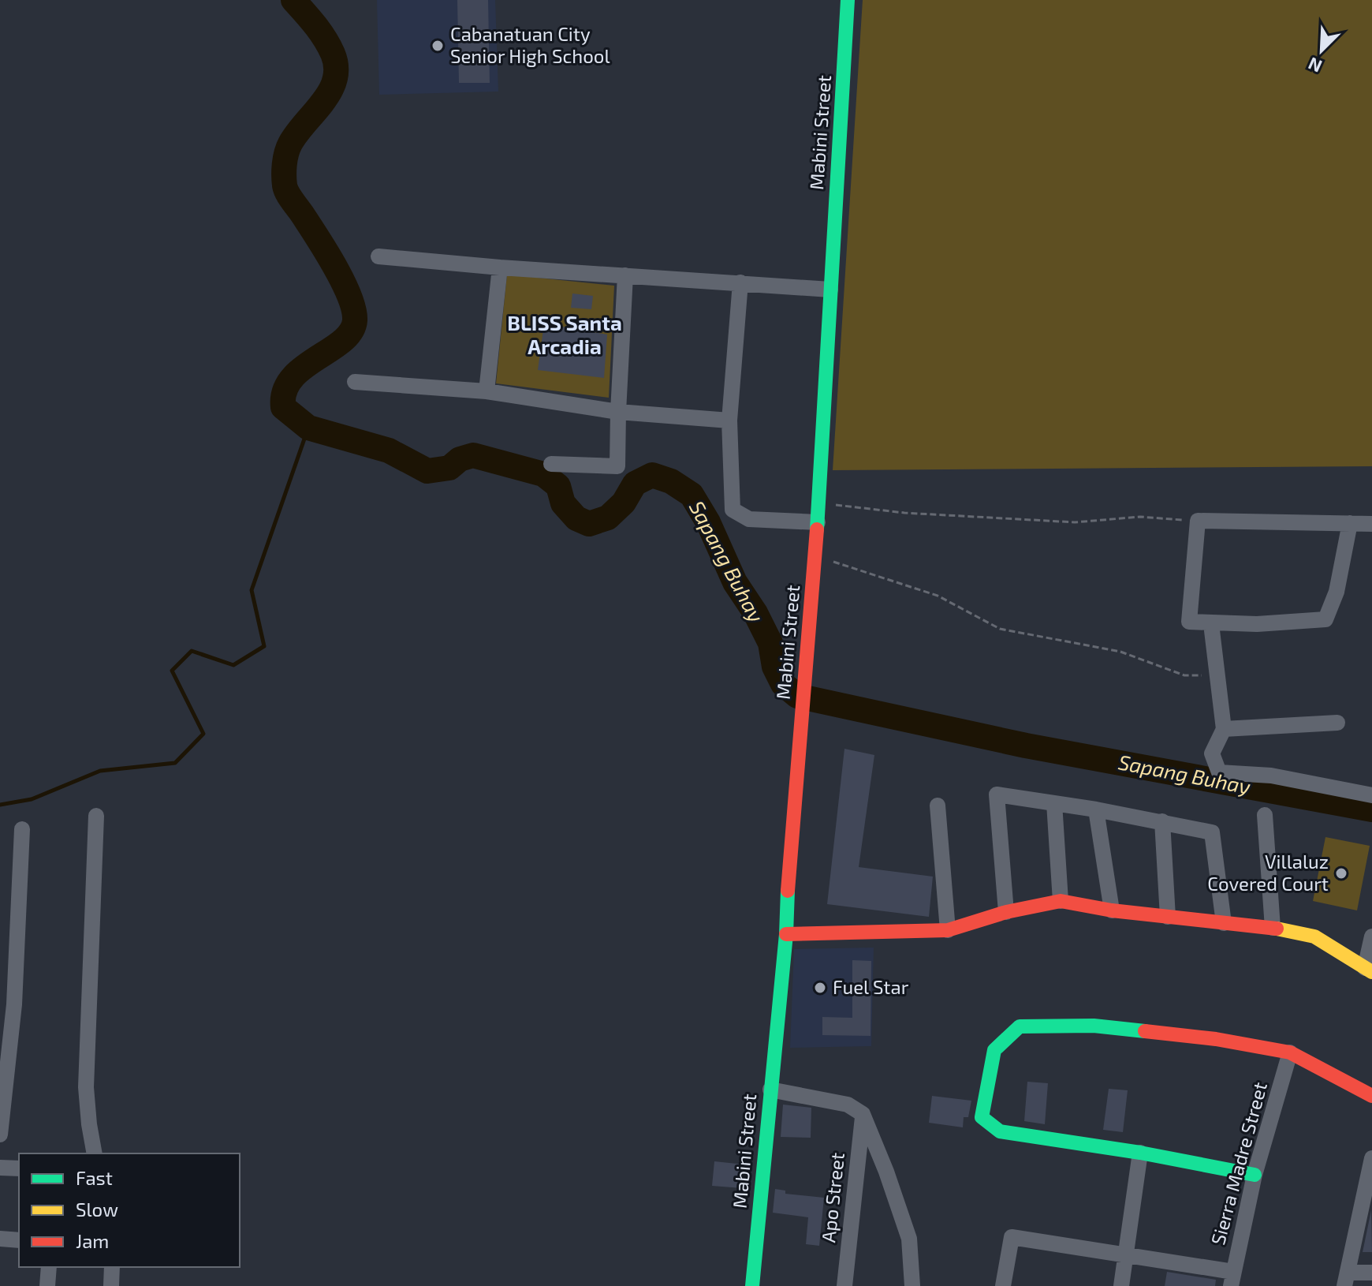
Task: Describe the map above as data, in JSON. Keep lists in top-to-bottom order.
{
  "streets": {
    "street": ["Mabini Street", "Sierra Madre Street", "Apo Street"]
  },
  "districts": ["BLISS Santa Arcadia"],
  "water": ["Sapang Buhay"],
  "places": ["Cabanatuan City Senior High School", "Villaluz Covered Court", "Fuel Star"],
  "legend": ["Fast", "Slow", "Jam"],
  "north": "bottom left"
}
